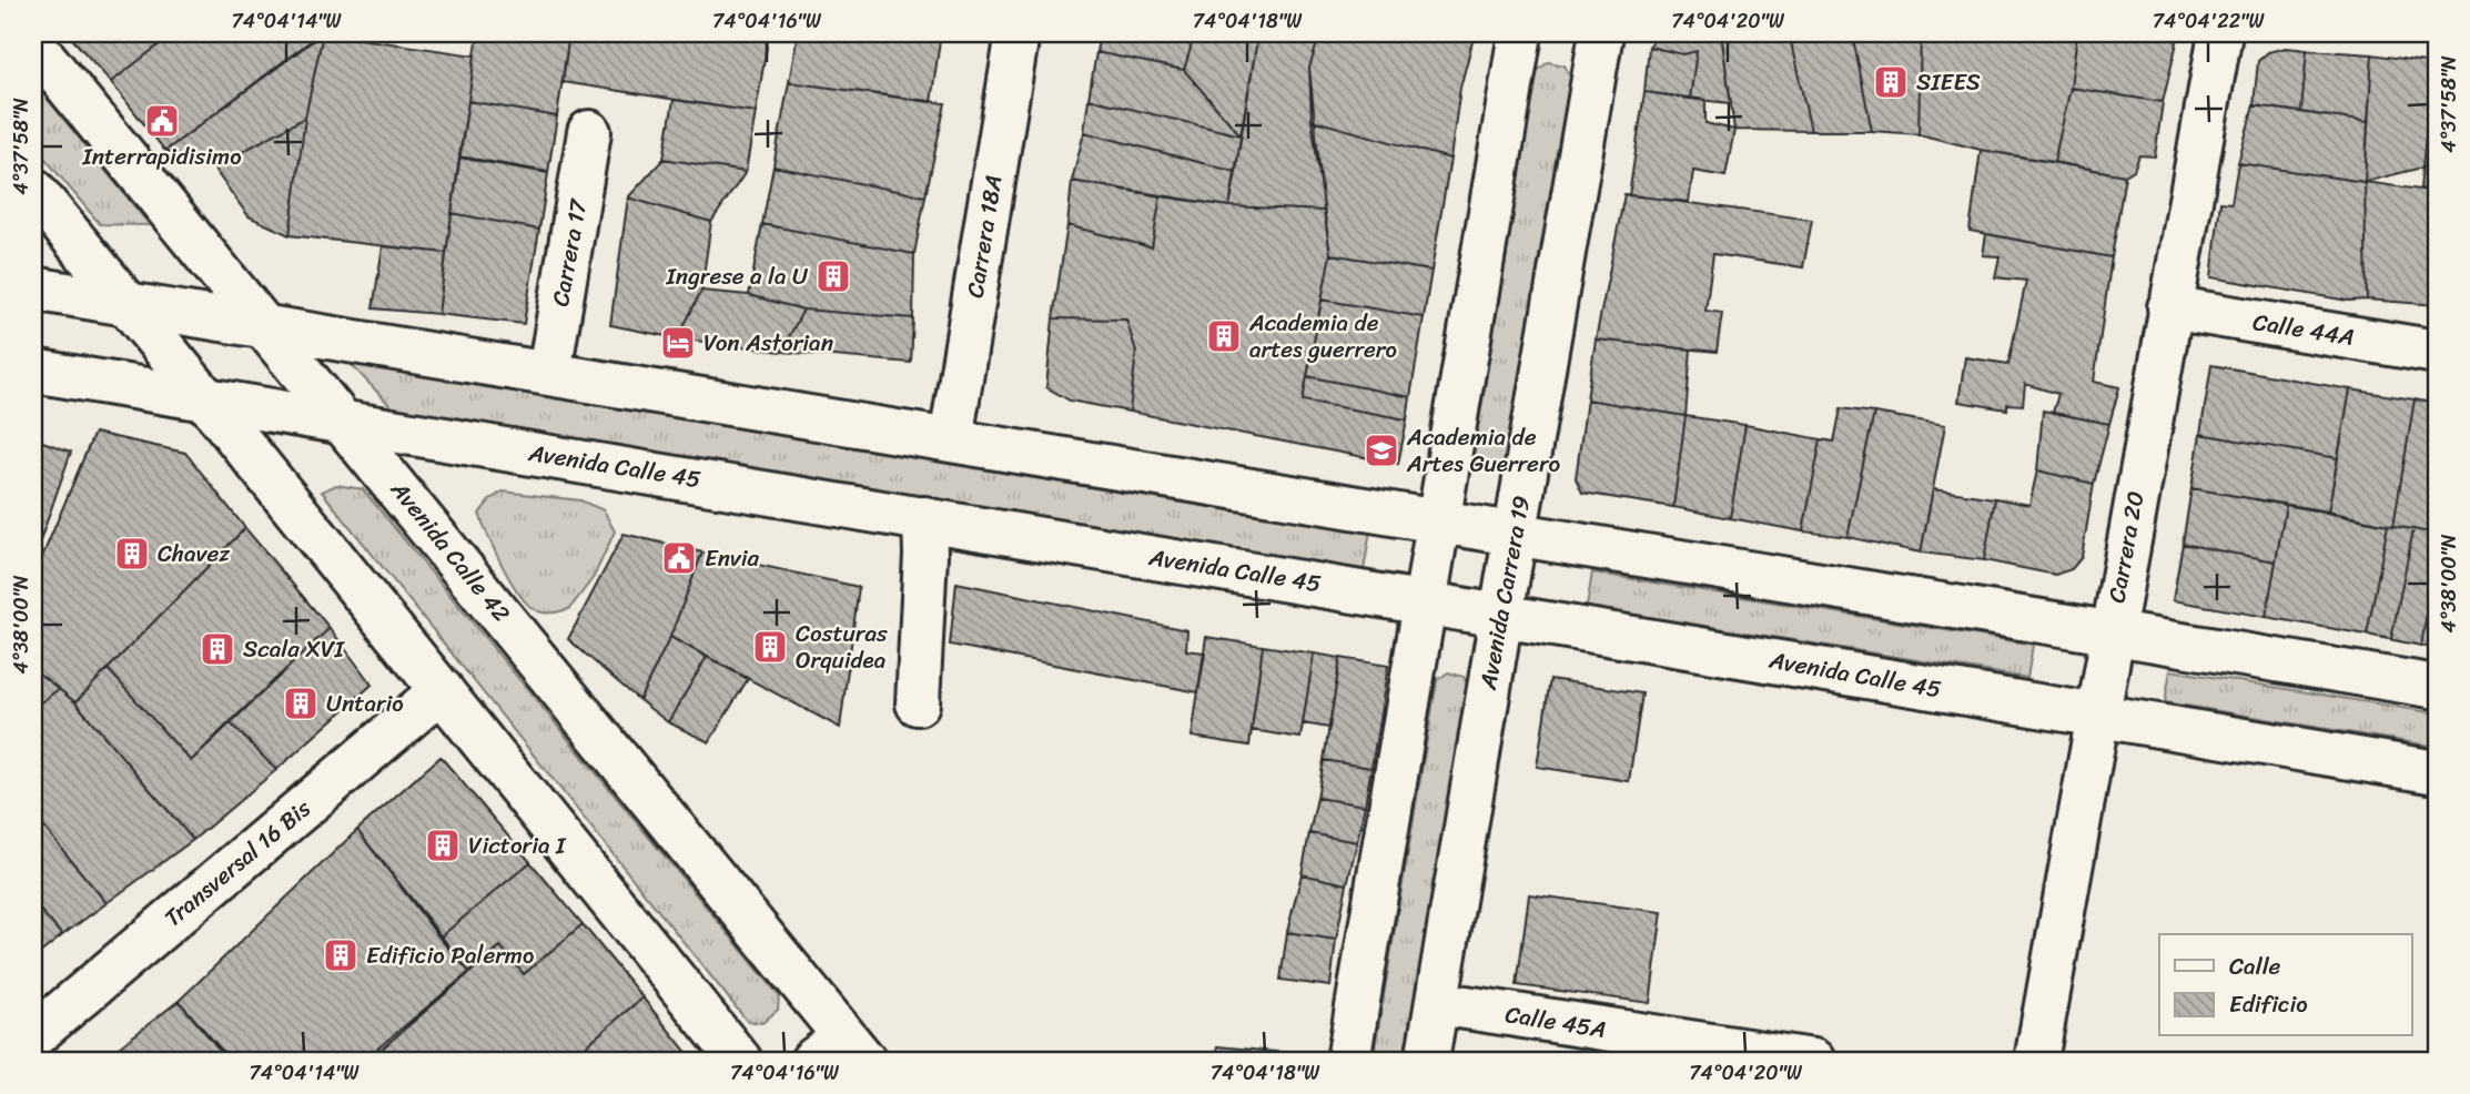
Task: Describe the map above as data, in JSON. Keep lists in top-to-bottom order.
{
  "streets": {
    "main road": [
      "Carrera 18A",
      "Carrera 17",
      "Calle 44A",
      "Avenida Calle 45",
      "Carrera 20",
      "Avenida Calle 42",
      "Avenida Carrera 19",
      "Transversal 16 Bis",
      "Calle 45A"
    ]
  },
  "crossings": [
    ["Calle 44A", "Carrera 20"],
    ["Avenida Calle 45", "Carrera 20"],
    ["Avenida Calle 45", "Avenida Calle 42"],
    ["Avenida Calle 45", "Avenida Carrera 19"],
    ["Avenida Carrera 19", "Calle 45A"]
  ],
  "places": {
    "building": [
      "SIEES",
      "Ingrese a la U",
      "Academia de artes guerrero",
      "Chavez",
      "Costuras Orquidea",
      "Scala XVI",
      "Untario",
      "Victoria I",
      "Edificio Palermo"
    ],
    "public building": ["Interrapidisimo", "Envia"],
    "hotel": ["Von Astorian"],
    "school or university": ["Academia de Artes Guerrero"]
  },
  "legend": ["Calle", "Edificio"],
  "coordinates": [
    "74°04'14\"W",
    "74°04'16\"W",
    "74°04'18\"W",
    "74°04'20\"W",
    "74°04'22\"W",
    "4°37'58\"N",
    "4°38'00\"N"
  ]
}
